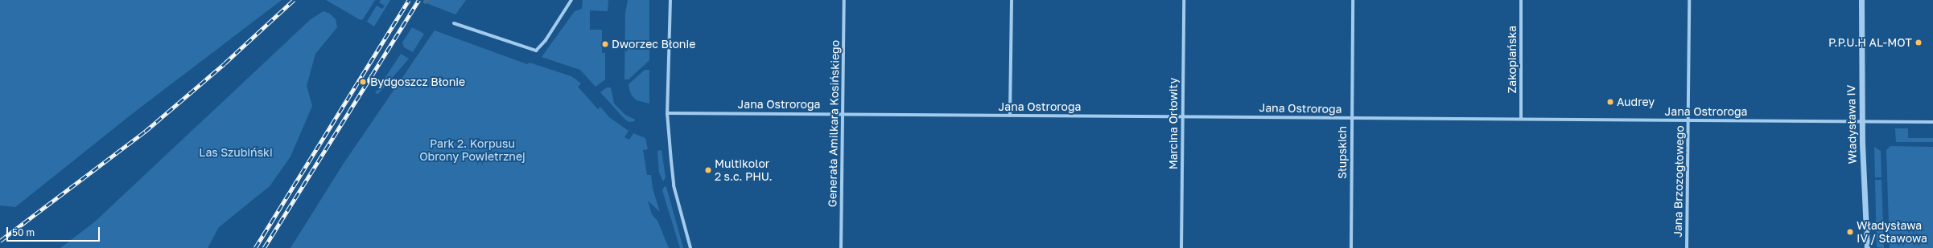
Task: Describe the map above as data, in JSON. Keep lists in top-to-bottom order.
{
  "streets": {
    "street": [
      "Zakopiańska",
      "Jana Ostroroga",
      "Generała Amilkara Kosińskiego",
      "Marcina Orłowity",
      "Władysława IV",
      "Słupskich",
      "Jana Brzozogłowego"
    ]
  },
  "crossings": [
    ["Zakopiańska", "Jana Ostroroga"],
    ["Jana Ostroroga", "Generała Amilkara Kosińskiego"],
    ["Jana Ostroroga", "Marcina Orłowity"],
    ["Jana Ostroroga", "Władysława IV"],
    ["Jana Ostroroga", "Słupskich"],
    ["Jana Ostroroga", "Jana Brzozogłowego"]
  ],
  "parks": ["Park 2. Korpusu Obrony Powietrznej", "Las Szubiński"],
  "places": [
    "P.P.U.H AL-MOT",
    "Dworzec Błonie",
    "Bydgoszcz Błonie",
    "Audrey",
    "Multikolor 2 s.c. PHU.",
    "Władysława IV / Stawowa"
  ],
  "scale_bar": "50 m"
}
